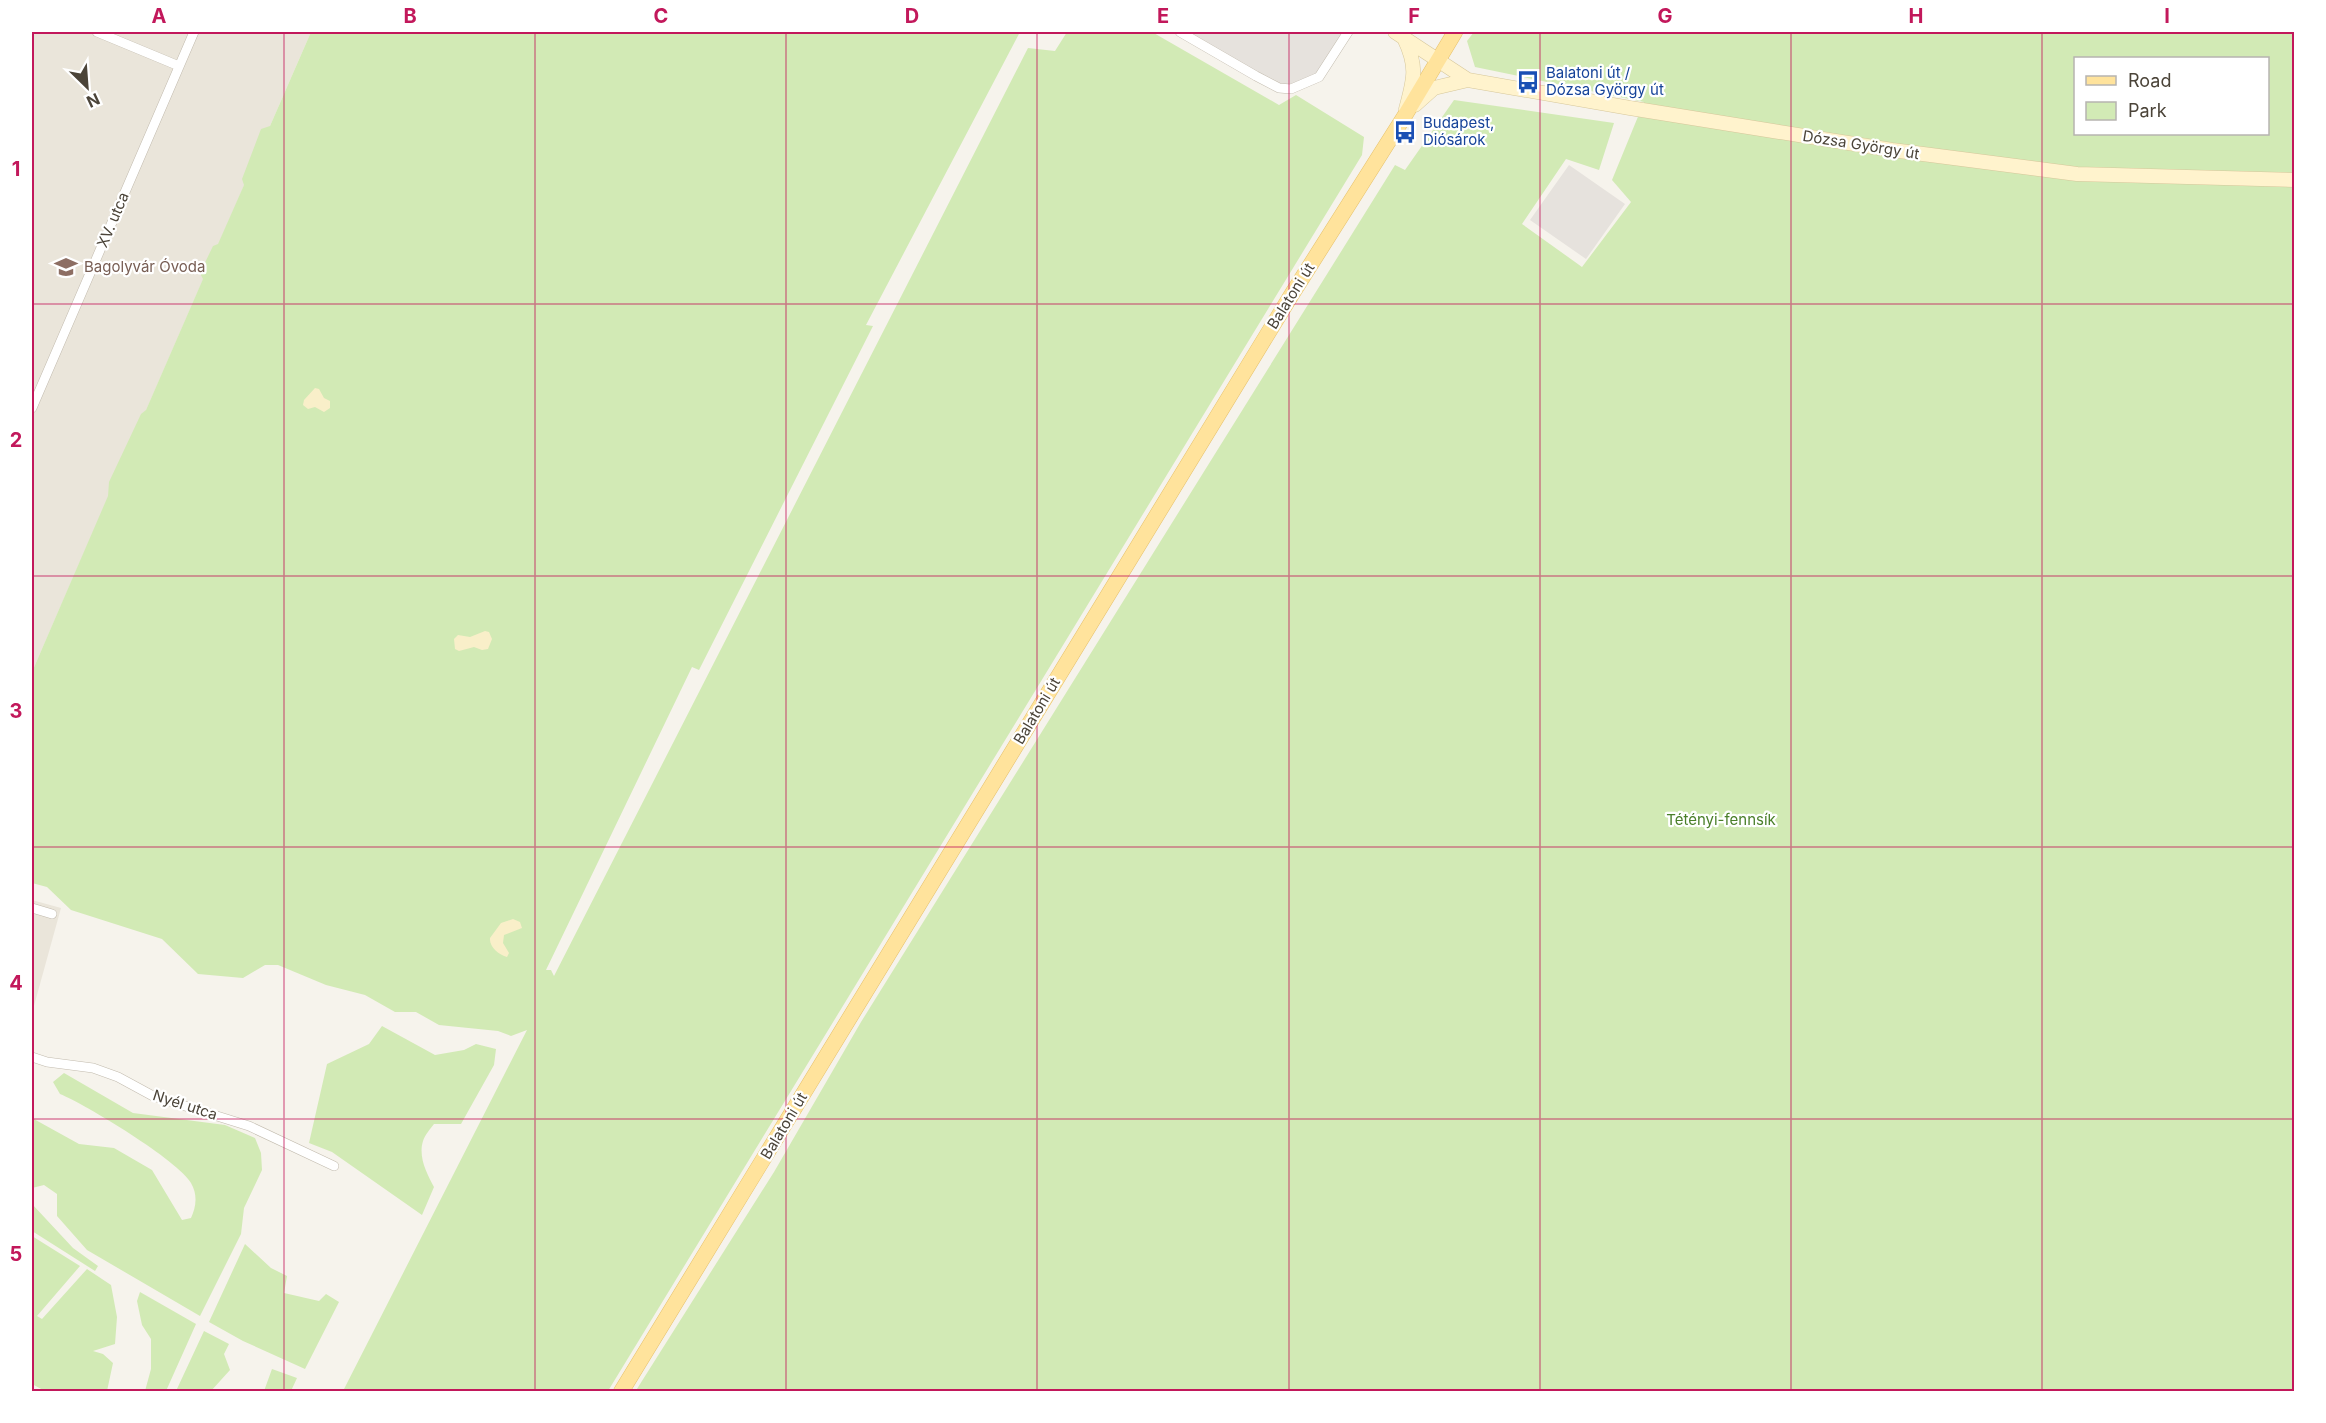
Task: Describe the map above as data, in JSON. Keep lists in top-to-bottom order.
{
  "streets": {
    "main road": ["Balatoni út"],
    "street": ["Dózsa György út", "XV. utca", "Nyél utca"]
  },
  "crossings": [
    ["Dózsa György út", "Balatoni út"]
  ],
  "parks": ["Tétényi-fennsík"],
  "places": {
    "bus stop": ["Balatoni út / Dózsa György út", "Budapest, Diósárok"],
    "school or university": ["Bagolyvár Óvoda"]
  },
  "legend": ["Road", "Park"],
  "north": "bottom right",
  "grid": {
    "columns": [
      "A",
      "B",
      "C",
      "D",
      "E",
      "F",
      "G",
      "H",
      "I"
    ],
    "rows": [
      "1",
      "2",
      "3",
      "4",
      "5"
    ]
  }
}
